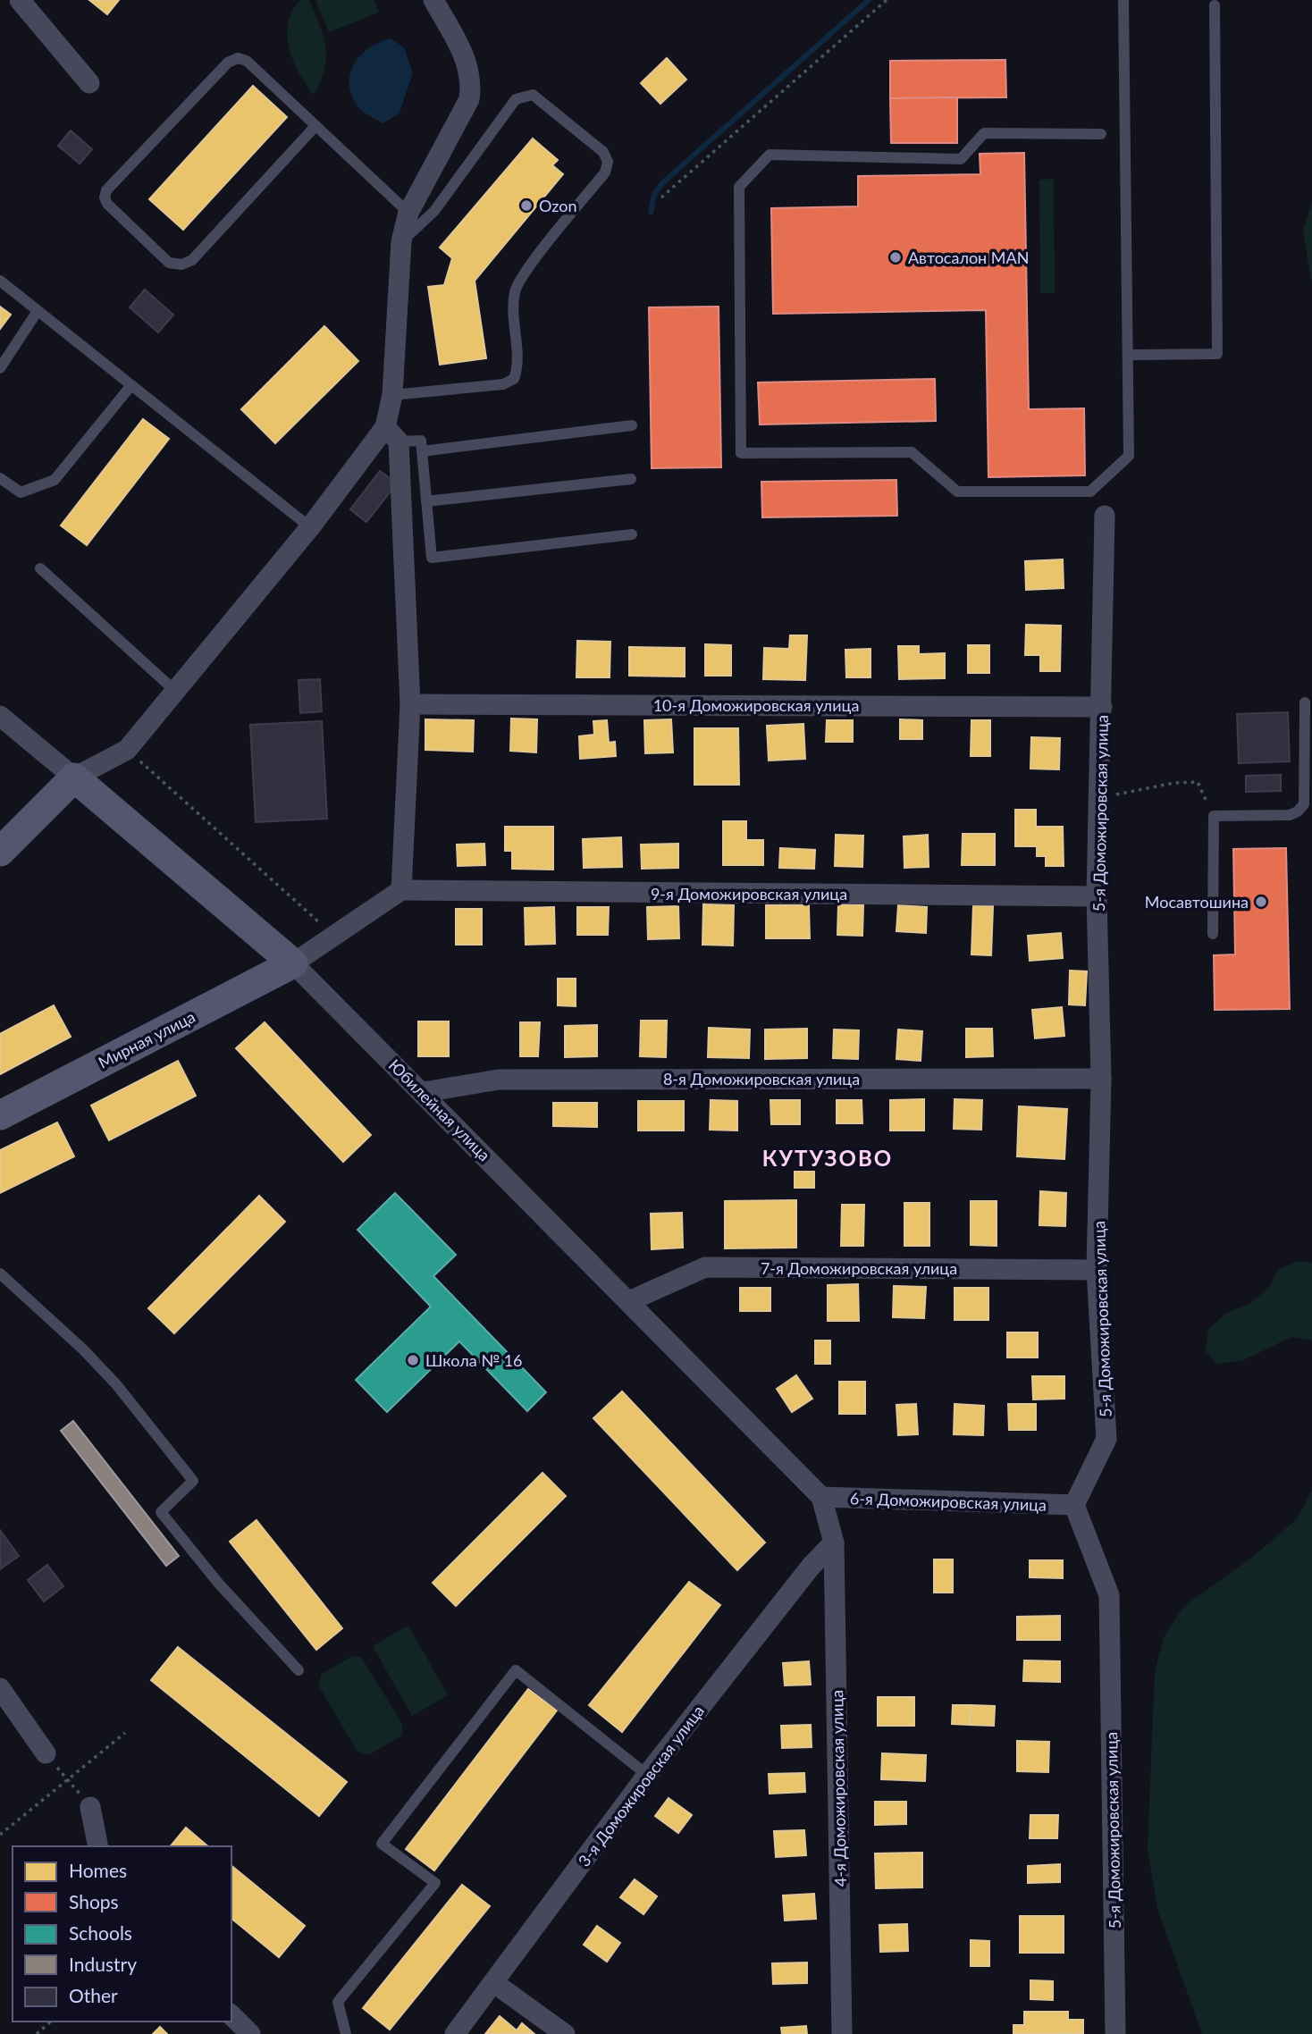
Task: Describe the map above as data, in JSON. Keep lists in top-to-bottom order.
{
  "streets": {
    "street": [
      "10-я Доможировская улица",
      "5-я Доможировская улица",
      "9-я Доможировская улица",
      "Мирная улица",
      "8-я Доможировская улица",
      "Юбилейная улица",
      "7-я Доможировская улица",
      "6-я Доможировская улица",
      "3-я Доможировская улица",
      "4-я Доможировская улица"
    ]
  },
  "crossings": [
    ["10-я Доможировская улица", "5-я Доможировская улица"],
    ["5-я Доможировская улица", "9-я Доможировская улица"],
    ["5-я Доможировская улица", "8-я Доможировская улица"],
    ["5-я Доможировская улица", "7-я Доможировская улица"],
    ["5-я Доможировская улица", "6-я Доможировская улица"],
    ["Мирная улица", "Юбилейная улица"],
    ["8-я Доможировская улица", "Юбилейная улица"],
    ["Юбилейная улица", "7-я Доможировская улица"],
    ["Юбилейная улица", "6-я Доможировская улица"],
    ["Юбилейная улица", "3-я Доможировская улица"],
    ["Юбилейная улица", "4-я Доможировская улица"],
    ["3-я Доможировская улица", "4-я Доможировская улица"]
  ],
  "districts": ["КУТУЗОВО"],
  "places": [
    "Ozon",
    "Автосалон MAN",
    "Мосавтошина",
    "Школа № 16"
  ],
  "legend": [
    "Homes",
    "Shops",
    "Schools",
    "Industry",
    "Other"
  ]
}
